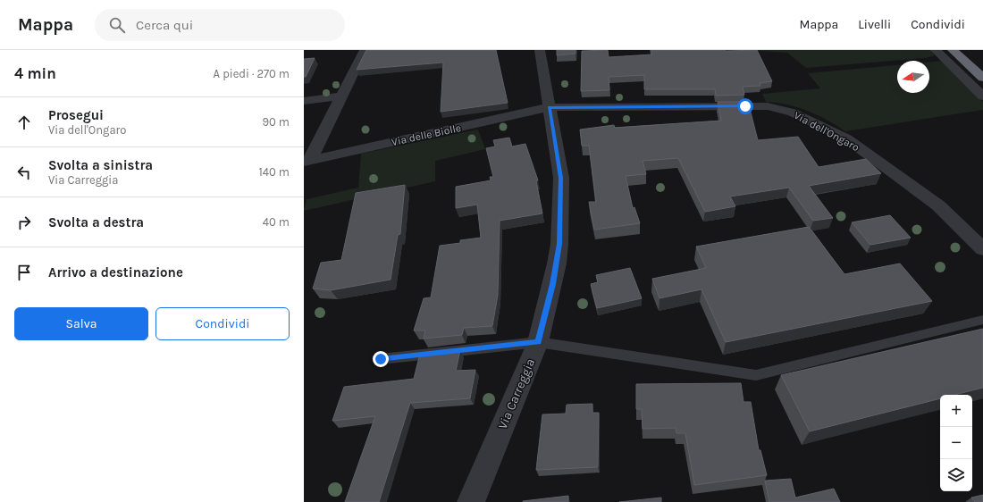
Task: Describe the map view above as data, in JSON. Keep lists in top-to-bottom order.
{
  "streets": {
    "street": ["Via dell'Ongaro", "Via delle Biolle", "Via Carreggia"]
  },
  "crossings": [
    ["Via dell'Ongaro", "Via delle Biolle"],
    ["Via dell'Ongaro", "Via Carreggia"],
    ["Via delle Biolle", "Via Carreggia"]
  ],
  "north": "left",
  "page": {
    "header": "Mappa",
    "search": "Cerca qui",
    "nav": ["Mappa", "Livelli", "Condividi"],
    "heading": ["4 min", "A piedi · 270 m"],
    "list": [
      ["Prosegui", "Via dell'Ongaro", "90 m"],
      ["Svolta a sinistra", "Via Carreggia", "140 m"],
      ["Svolta a destra", "40 m"],
      "Arrivo a destinazione"
    ],
    "buttons": ["Salva", "Condividi"],
    "map_buttons": ["+", "−"]
  }
}
